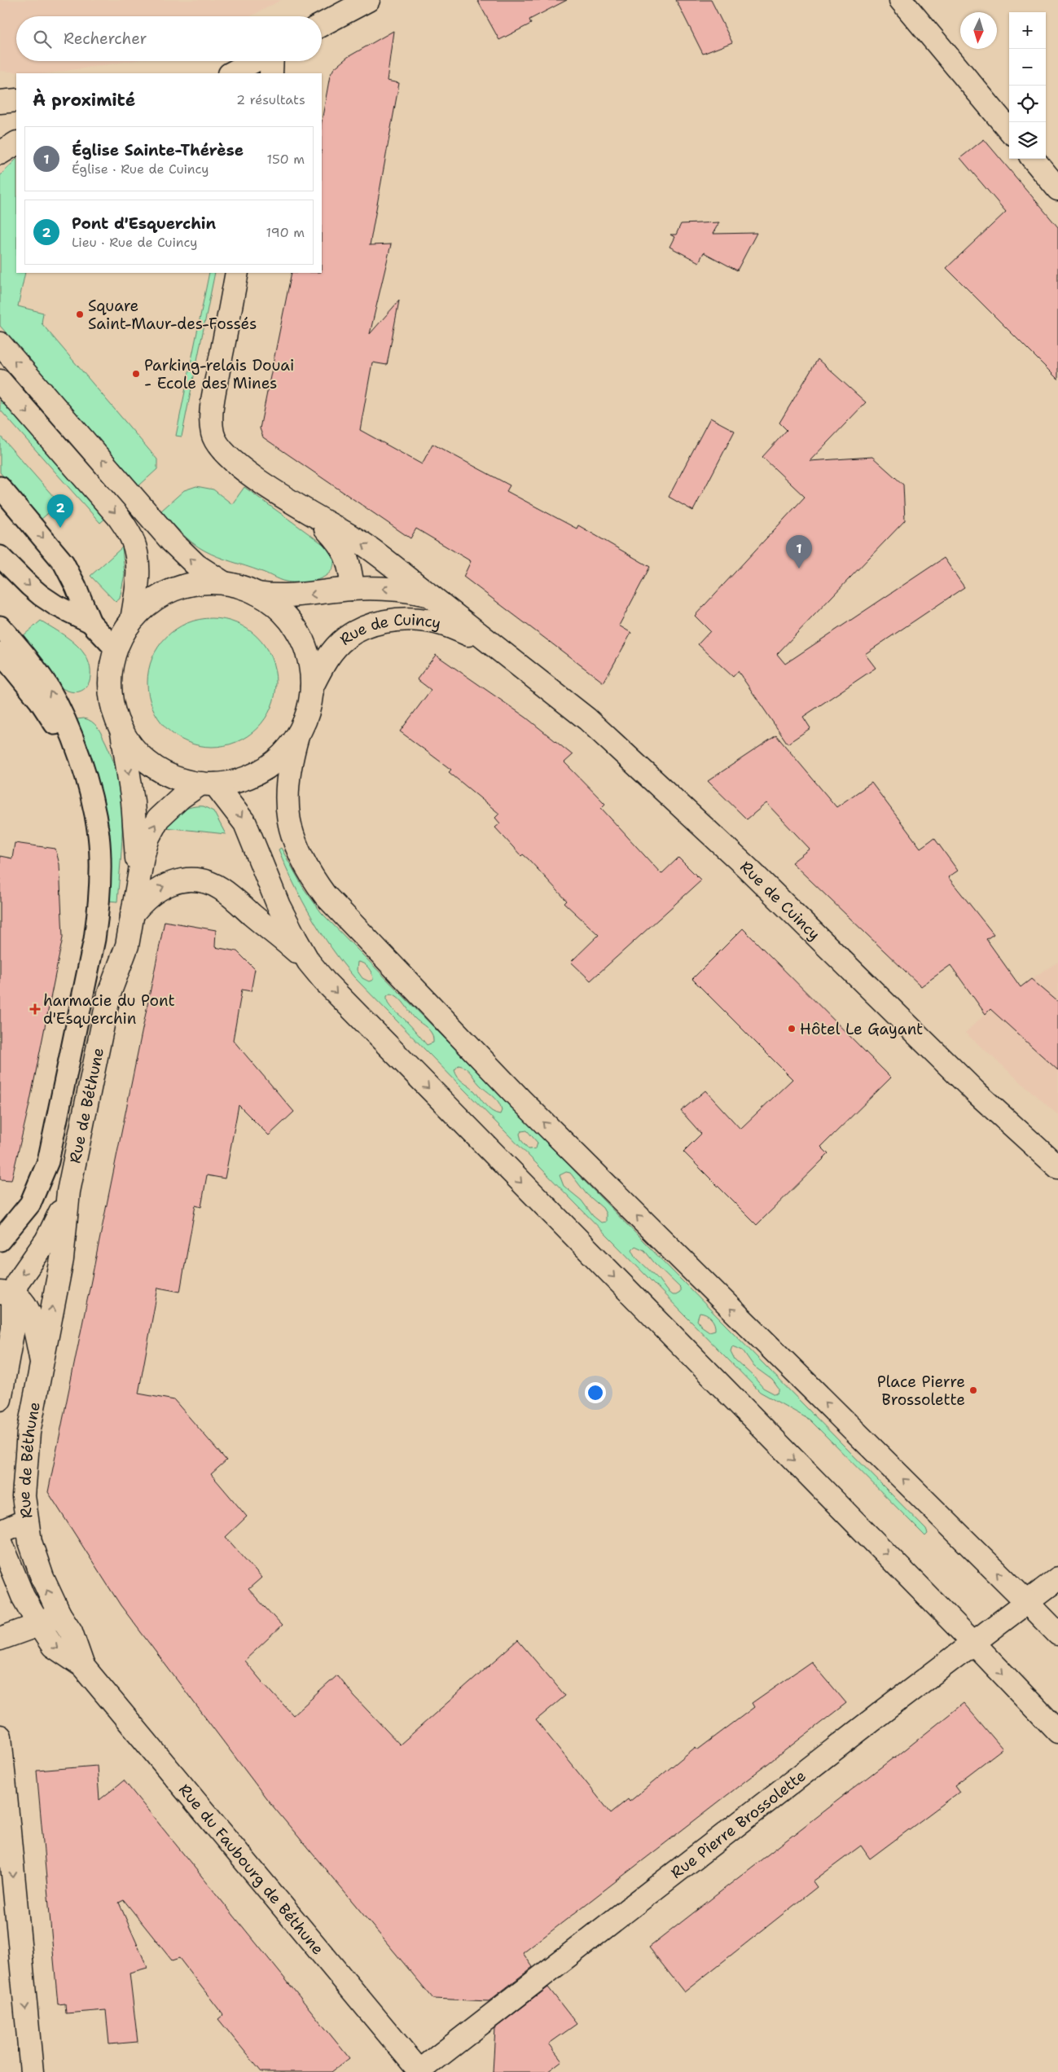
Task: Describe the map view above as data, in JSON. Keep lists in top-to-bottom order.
{
  "streets": {
    "main road": [
      "Rue de Cuincy",
      "Rue de Béthune",
      "Rue Pierre Brossolette",
      "Rue du Faubourg de Béthune"
    ]
  },
  "crossings": [
    ["Rue de Béthune", "Rue du Faubourg de Béthune"],
    ["Rue Pierre Brossolette", "Rue du Faubourg de Béthune"]
  ],
  "places": {
    "other": [
      "Square Saint-Maur-des-Fossés",
      "Parking-relais Douai - Ecole des Mines",
      "Hôtel Le Gayant",
      "Place Pierre Brossolette"
    ],
    "health": ["harmacie du Pont d'Esquerchin"]
  },
  "north": "bottom",
  "page": {
    "map_buttons": ["+", "−"],
    "search": "Rechercher",
    "heading": ["À proximité", "2 résultats"],
    "list": [
      {
        "mark": "1",
        "name": "Église Sainte-Thérèse",
        "note": "Église · Rue de Cuincy",
        "value": "150 m"
      },
      {
        "mark": "2",
        "name": "Pont d'Esquerchin",
        "note": "Lieu · Rue de Cuincy",
        "value": "190 m"
      }
    ],
    "pins": ["2", "1"]
  }
}
